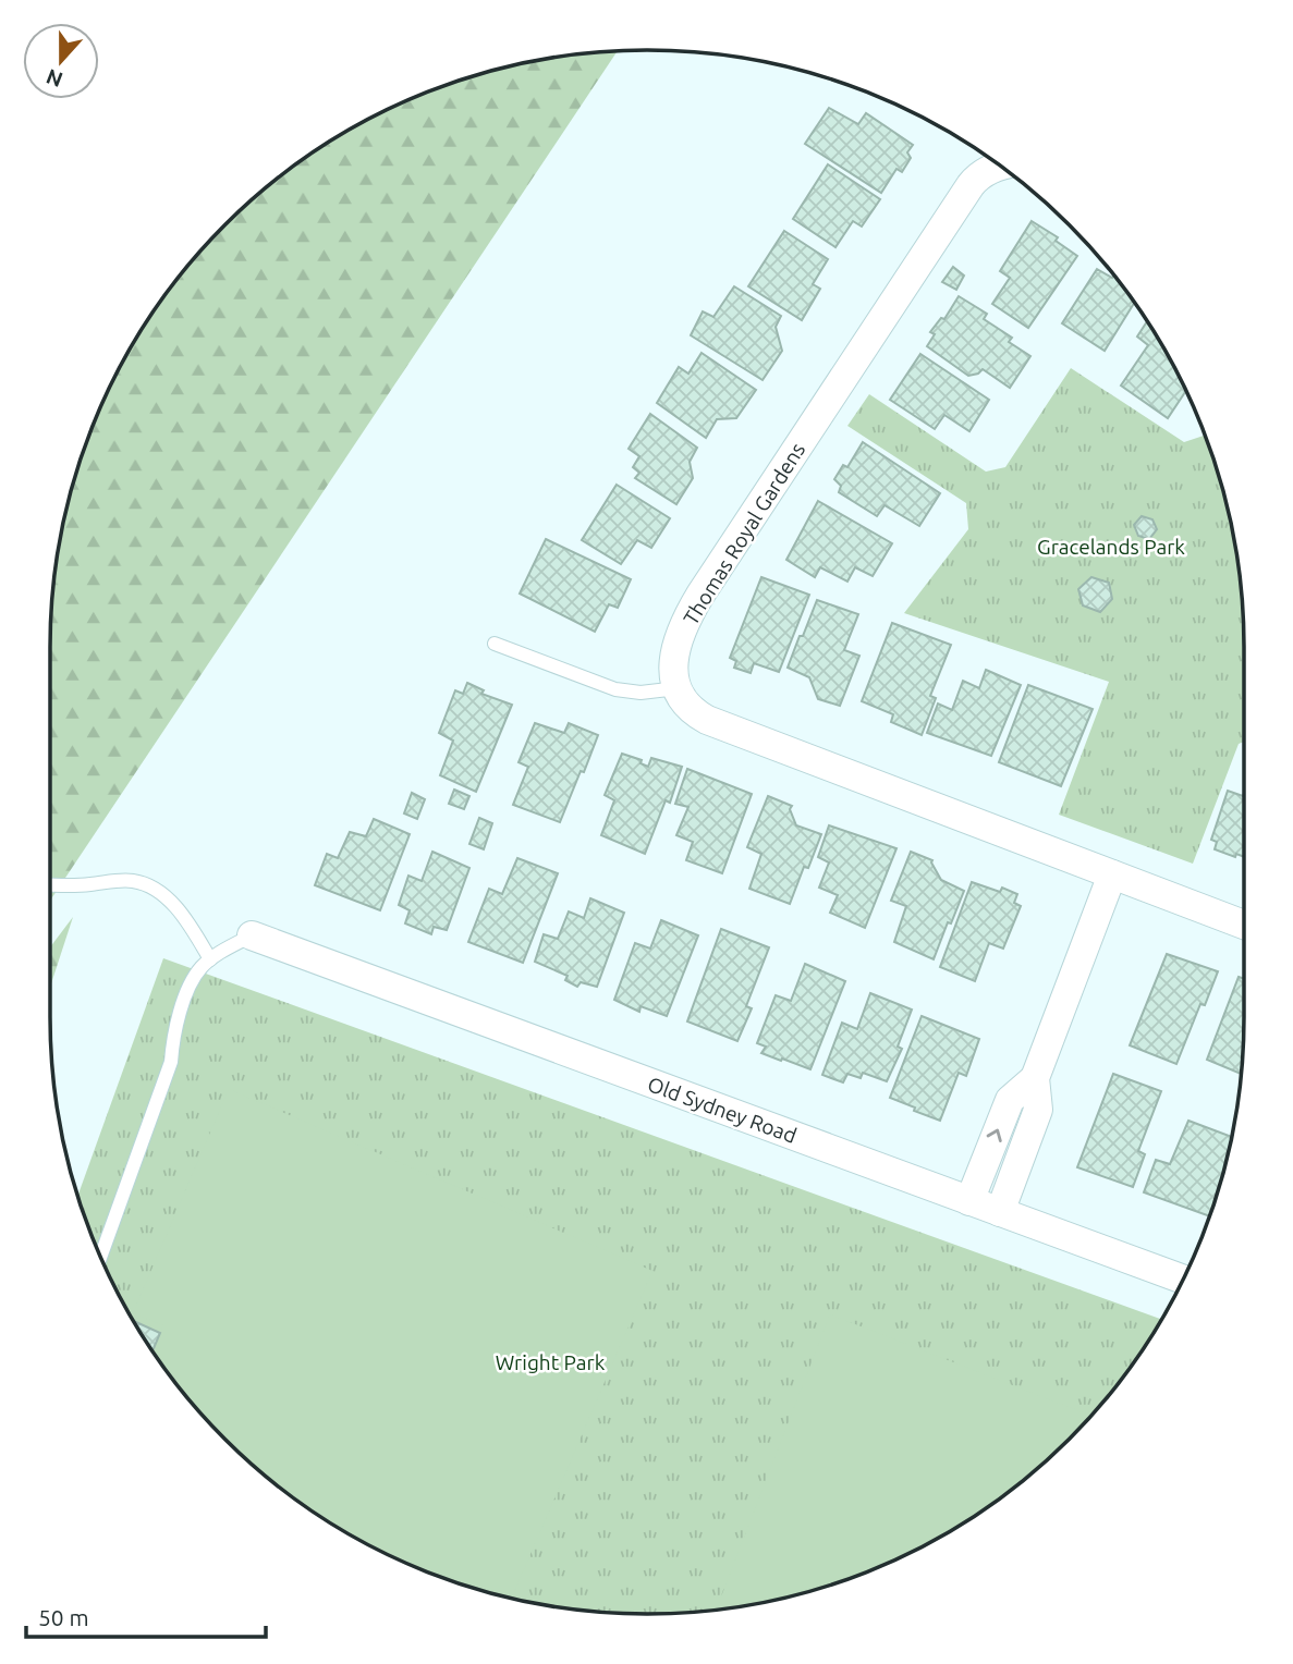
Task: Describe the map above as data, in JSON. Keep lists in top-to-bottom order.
{
  "streets": {
    "street": ["Thomas Royal Gardens", "Old Sydney Road"]
  },
  "parks": ["Gracelands Park", "Wright Park"],
  "scale_bar": "50 m",
  "north": "bottom"
}
